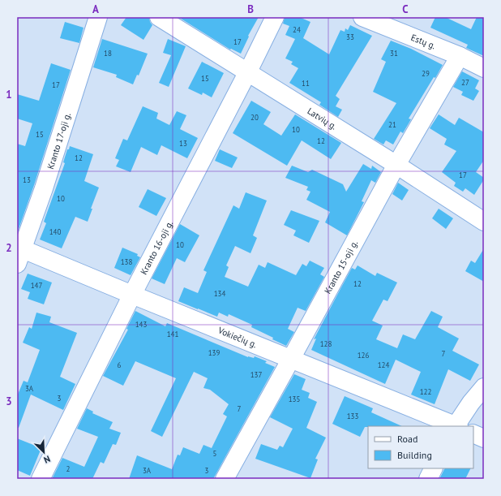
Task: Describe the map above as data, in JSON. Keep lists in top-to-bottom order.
{
  "streets": {
    "street": [
      "Estų g.",
      "Latvių g.",
      "Kranto 17-oji g.",
      "Kranto 16-oji g.",
      "Kranto 15-oji g.",
      "Vokiečių g."
    ]
  },
  "crossings": [
    ["Estų g.", "Kranto 15-oji g."],
    ["Latvių g.", "Kranto 16-oji g."],
    ["Latvių g.", "Kranto 15-oji g."],
    ["Kranto 17-oji g.", "Vokiečių g."],
    ["Kranto 16-oji g.", "Vokiečių g."],
    ["Kranto 15-oji g.", "Vokiečių g."]
  ],
  "house_numbers": [
    "24",
    "33",
    "17",
    "18",
    "31",
    "29",
    "15",
    "27",
    "11",
    "17",
    "20",
    "21",
    "10",
    "15",
    "12",
    "13",
    "12",
    "17",
    "13",
    "10",
    "140",
    "10",
    "138",
    "12",
    "147",
    "134",
    "143",
    "141",
    "128",
    "139",
    "7",
    "126",
    "6",
    "124",
    "137",
    "3A",
    "122",
    "3",
    "135",
    "7",
    "133",
    "5",
    "2",
    "3A",
    "3"
  ],
  "legend": ["Road", "Building"],
  "north": "bottom right",
  "grid": {
    "columns": ["A", "B", "C"],
    "rows": ["1", "2", "3"]
  }
}
